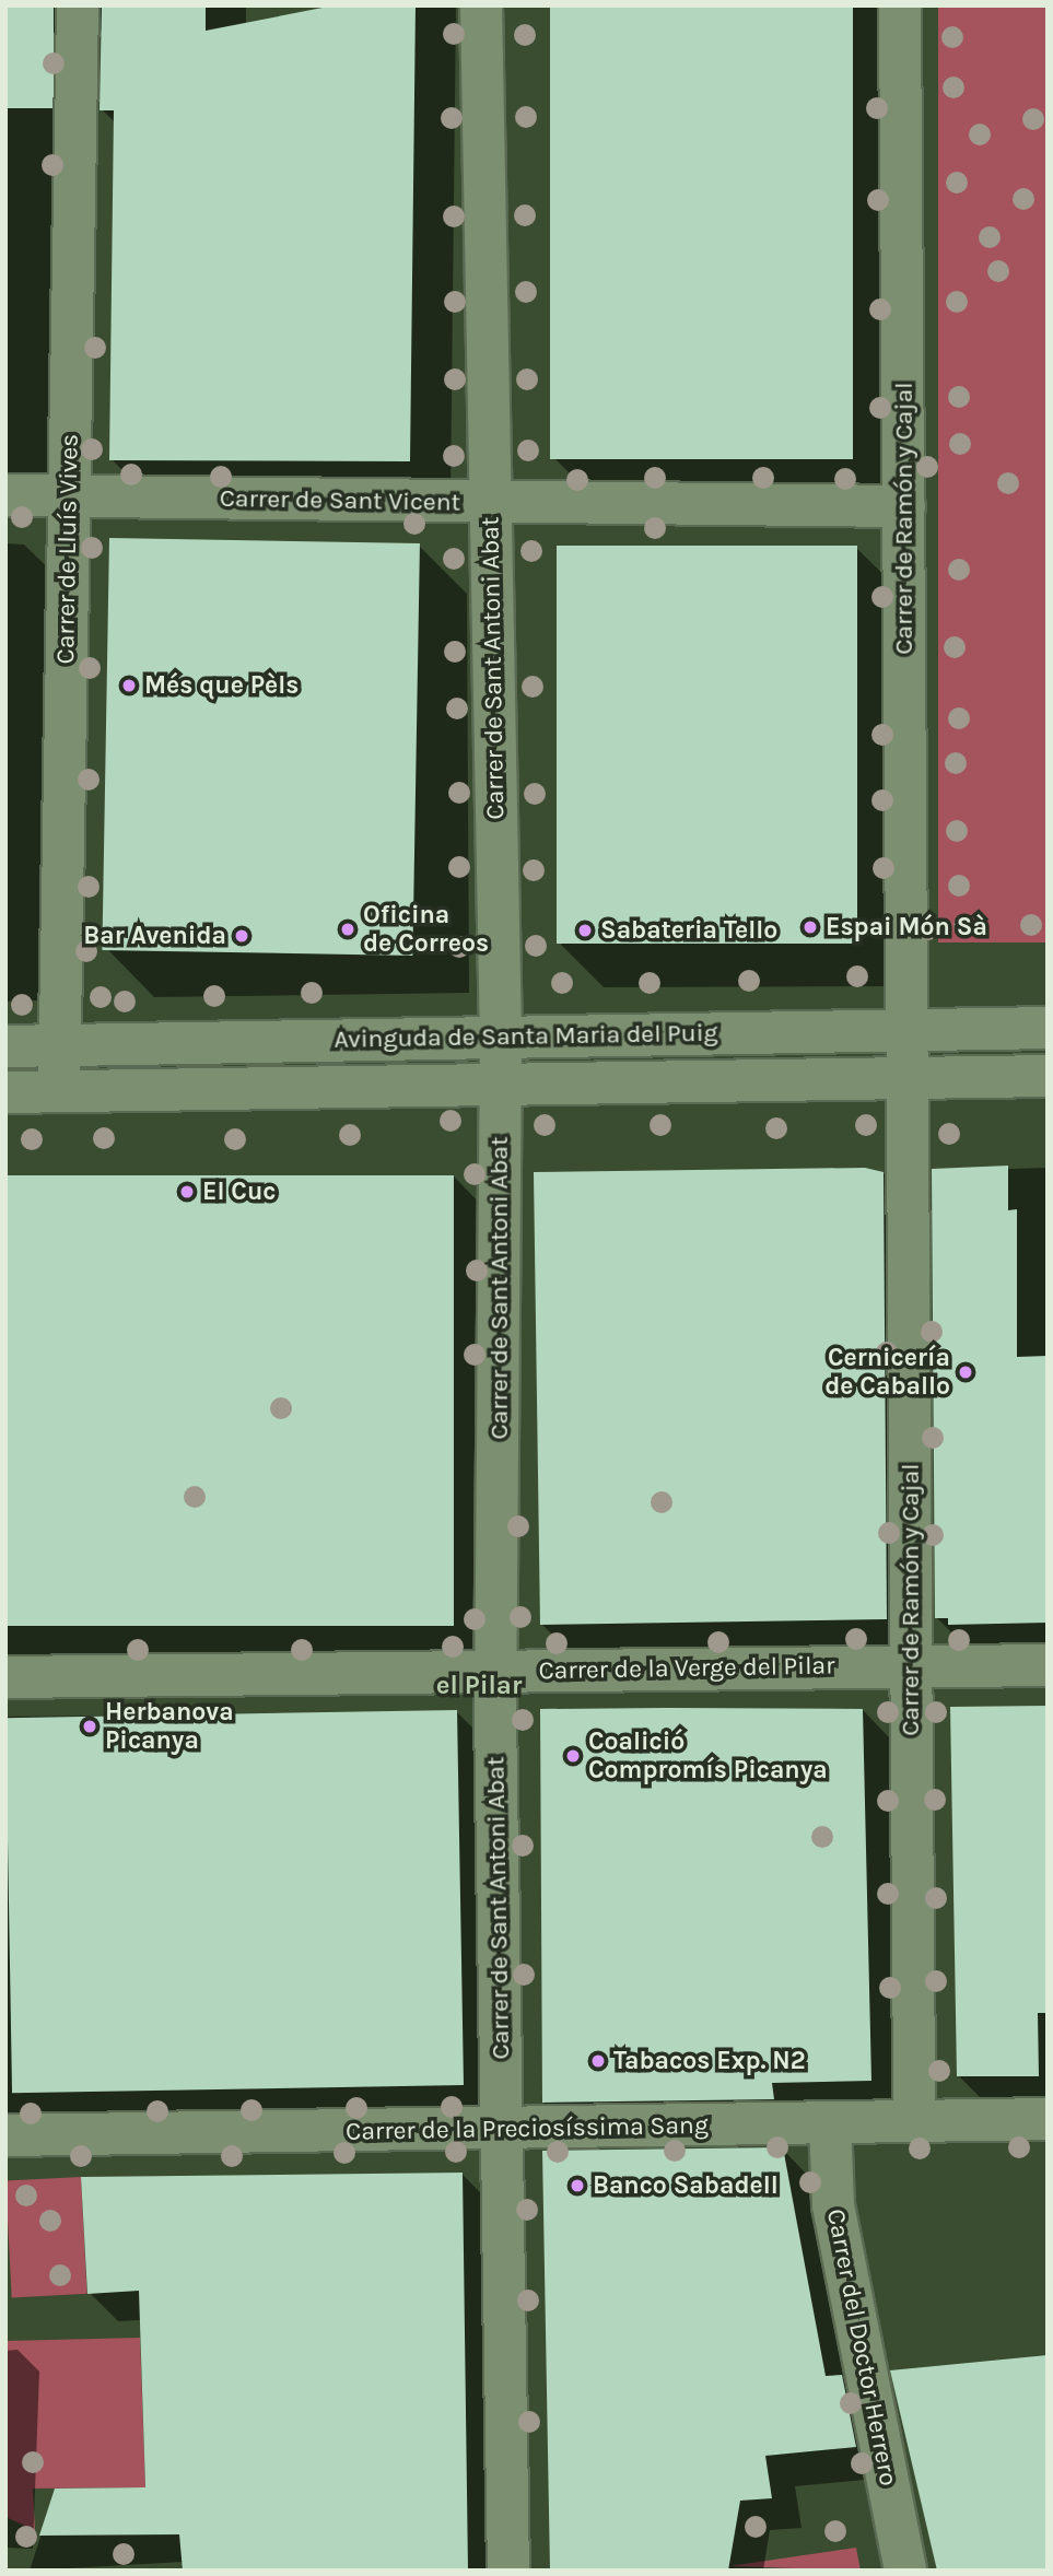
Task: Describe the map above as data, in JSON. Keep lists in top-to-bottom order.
{
  "streets": {
    "street": [
      "Carrer de Sant Vicent",
      "Carrer de Ramón y Cajal",
      "Carrer de Lluís Vives",
      "Carrer de Sant Antoni Abat",
      "Avinguda de Santa Maria del Puig",
      "Carrer de la Verge del Pilar",
      "Carrer de la Preciosíssima Sang",
      "Carrer del Doctor Herrero"
    ]
  },
  "crossings": [
    ["Carrer de Sant Vicent", "Carrer de Ramón y Cajal"],
    ["Carrer de Sant Vicent", "Carrer de Lluís Vives"],
    ["Carrer de Sant Vicent", "Carrer de Sant Antoni Abat"],
    ["Carrer de Ramón y Cajal", "Avinguda de Santa Maria del Puig"],
    ["Carrer de Ramón y Cajal", "Carrer de la Verge del Pilar"],
    ["Carrer de Ramón y Cajal", "Carrer de la Preciosíssima Sang"],
    ["Carrer de Lluís Vives", "Avinguda de Santa Maria del Puig"],
    ["Carrer de Sant Antoni Abat", "Avinguda de Santa Maria del Puig"],
    ["Carrer de Sant Antoni Abat", "Carrer de la Verge del Pilar"],
    ["Carrer de Sant Antoni Abat", "Carrer de la Preciosíssima Sang"],
    ["Carrer de la Preciosíssima Sang", "Carrer del Doctor Herrero"]
  ],
  "districts": ["el Pilar"],
  "places": [
    "Més que Pèls",
    "Espai Món Sà",
    "Oficina de Correos",
    "Sabateria Tello",
    "Bar Avenida",
    "El Cuc",
    "Cernicería de Caballo",
    "Herbanova Picanya",
    "Coalició Compromís Picanya",
    "Tabacos Exp. N2",
    "Banco Sabadell"
  ]
}
